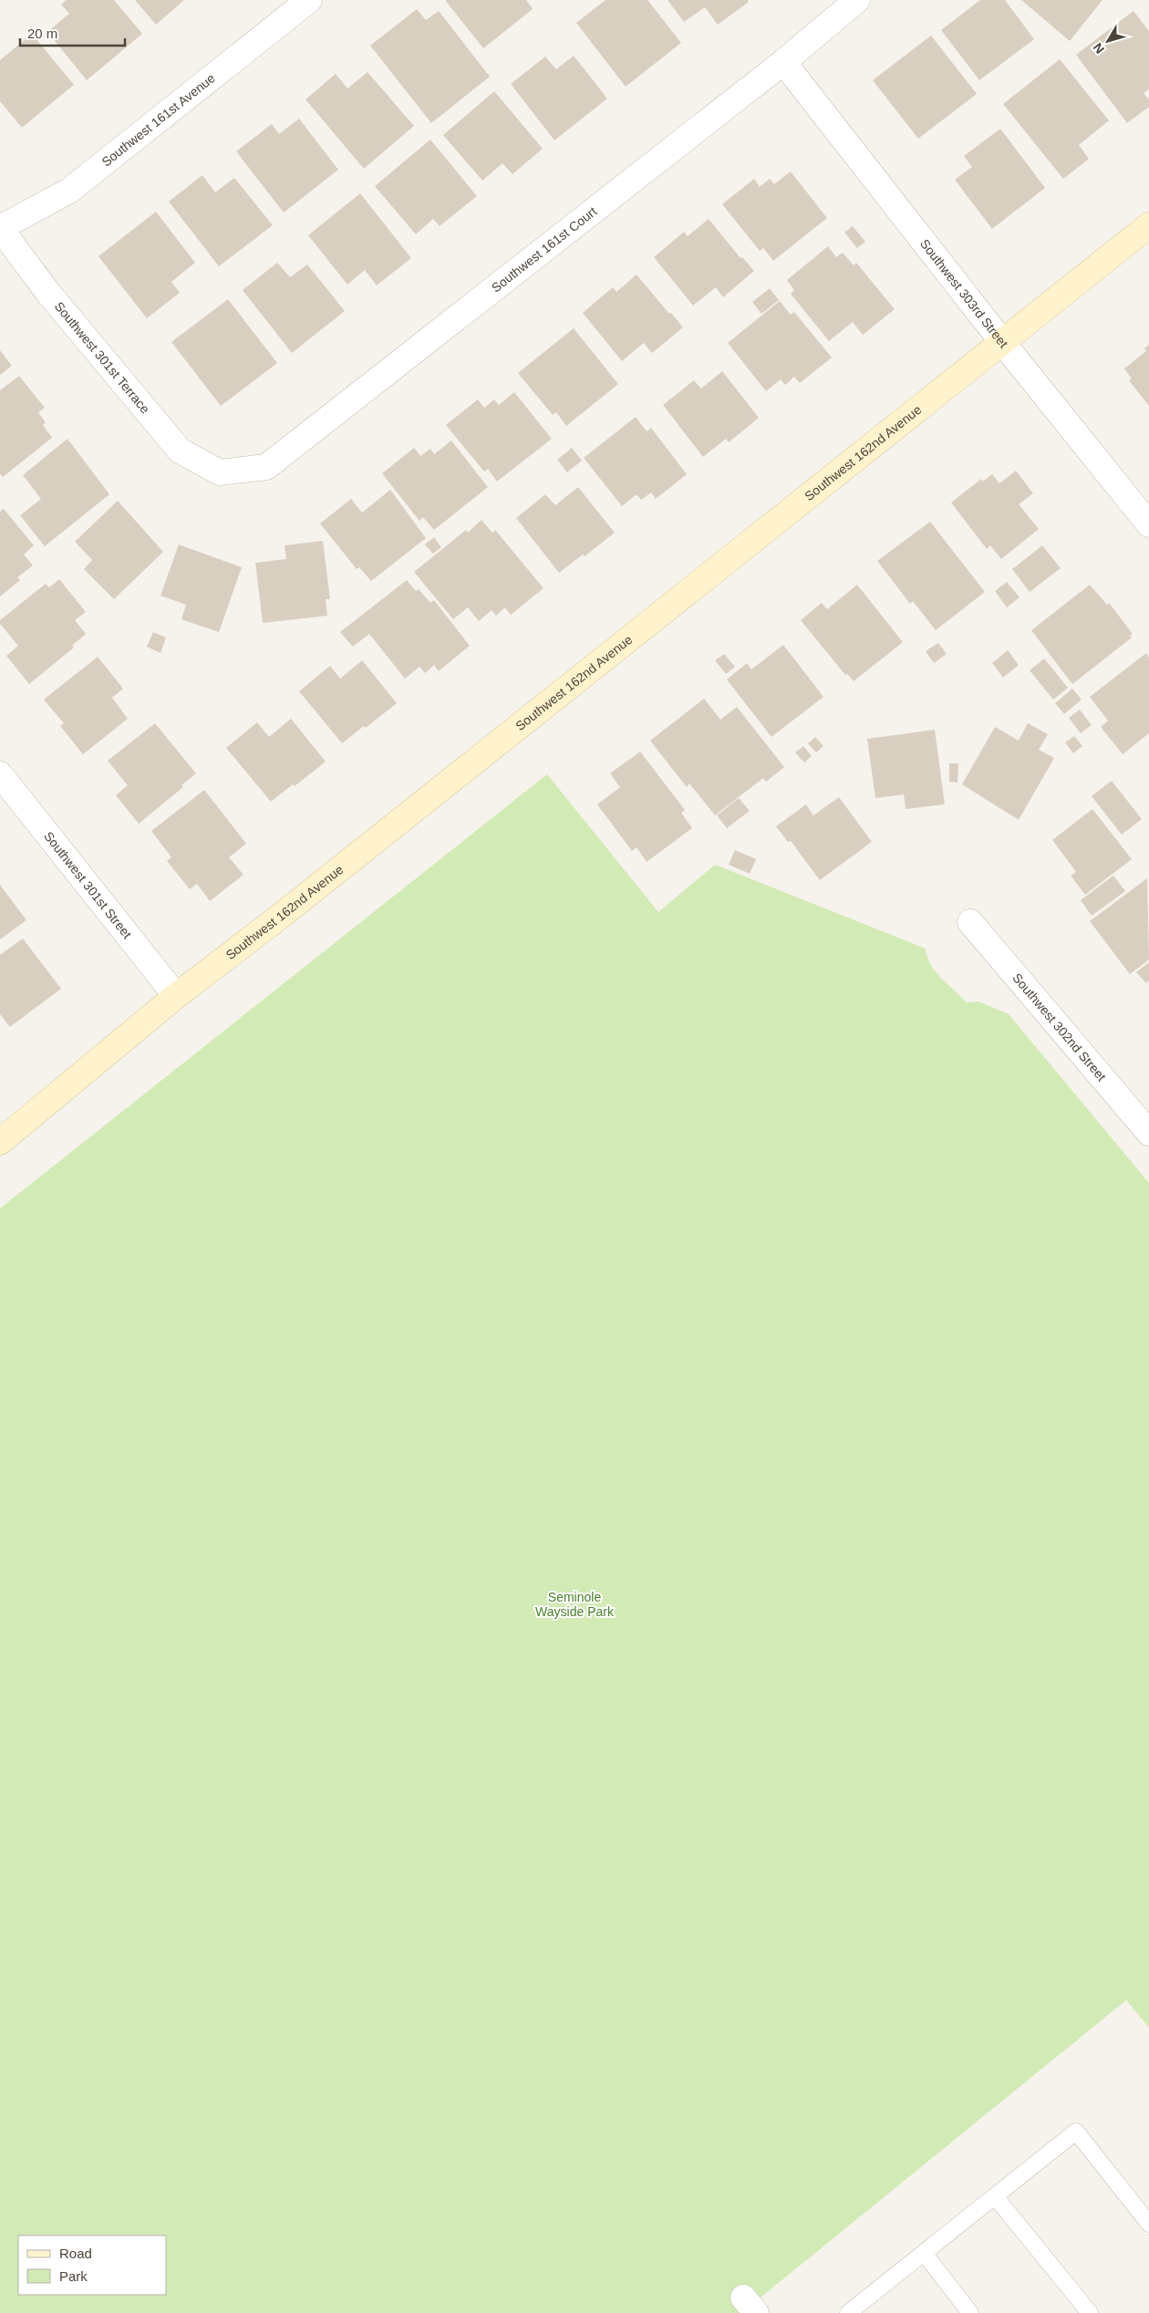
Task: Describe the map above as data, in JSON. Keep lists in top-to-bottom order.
{
  "streets": {
    "street": [
      "Southwest 161st Avenue",
      "Southwest 161st Court",
      "Southwest 303rd Street",
      "Southwest 301st Terrace",
      "Southwest 162nd Avenue",
      "Southwest 301st Street",
      "Southwest 302nd Street"
    ]
  },
  "crossings": [
    ["Southwest 161st Avenue", "Southwest 301st Terrace"],
    ["Southwest 161st Court", "Southwest 303rd Street"],
    ["Southwest 161st Court", "Southwest 301st Terrace"],
    ["Southwest 303rd Street", "Southwest 162nd Avenue"],
    ["Southwest 162nd Avenue", "Southwest 301st Street"]
  ],
  "parks": ["Seminole Wayside Park"],
  "legend": ["Road", "Park"],
  "scale_bar": "20 m",
  "north": "bottom left"
}
